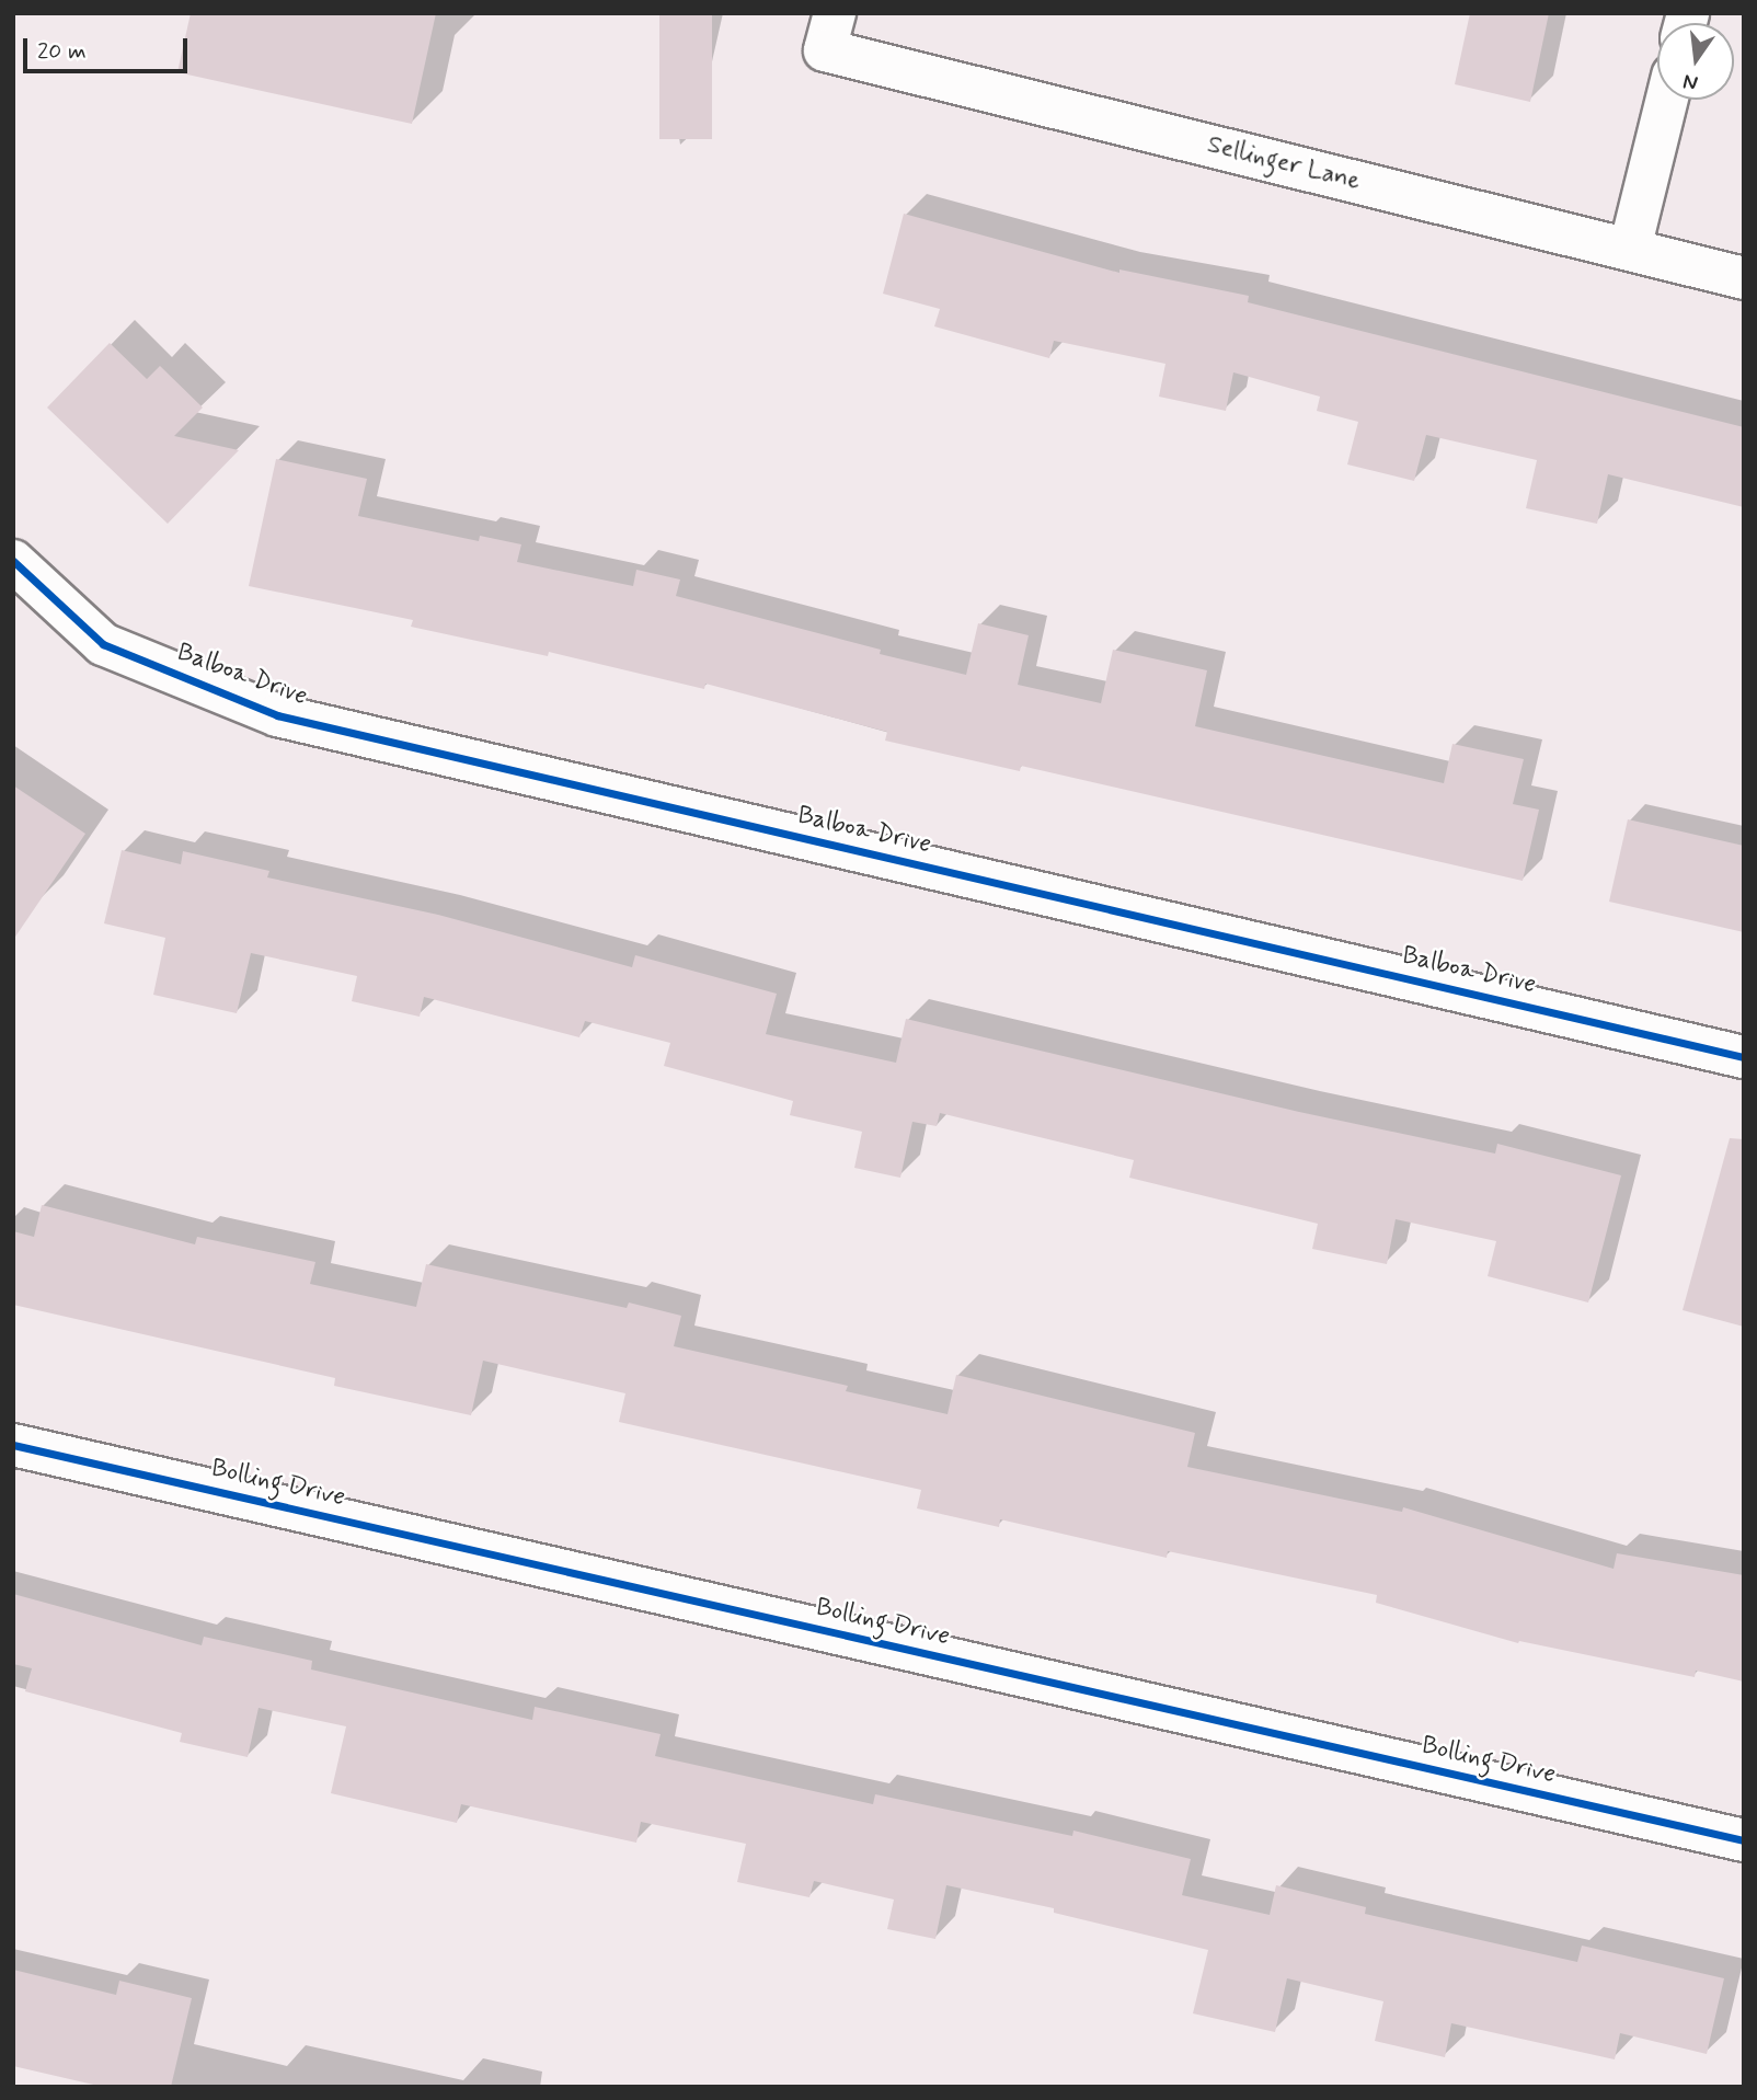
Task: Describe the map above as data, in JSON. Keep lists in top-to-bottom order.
{
  "streets": {
    "street": ["Sellinger Lane", "Balboa Drive", "Bolling Drive"]
  },
  "scale_bar": "20 m",
  "north": "bottom"
}
